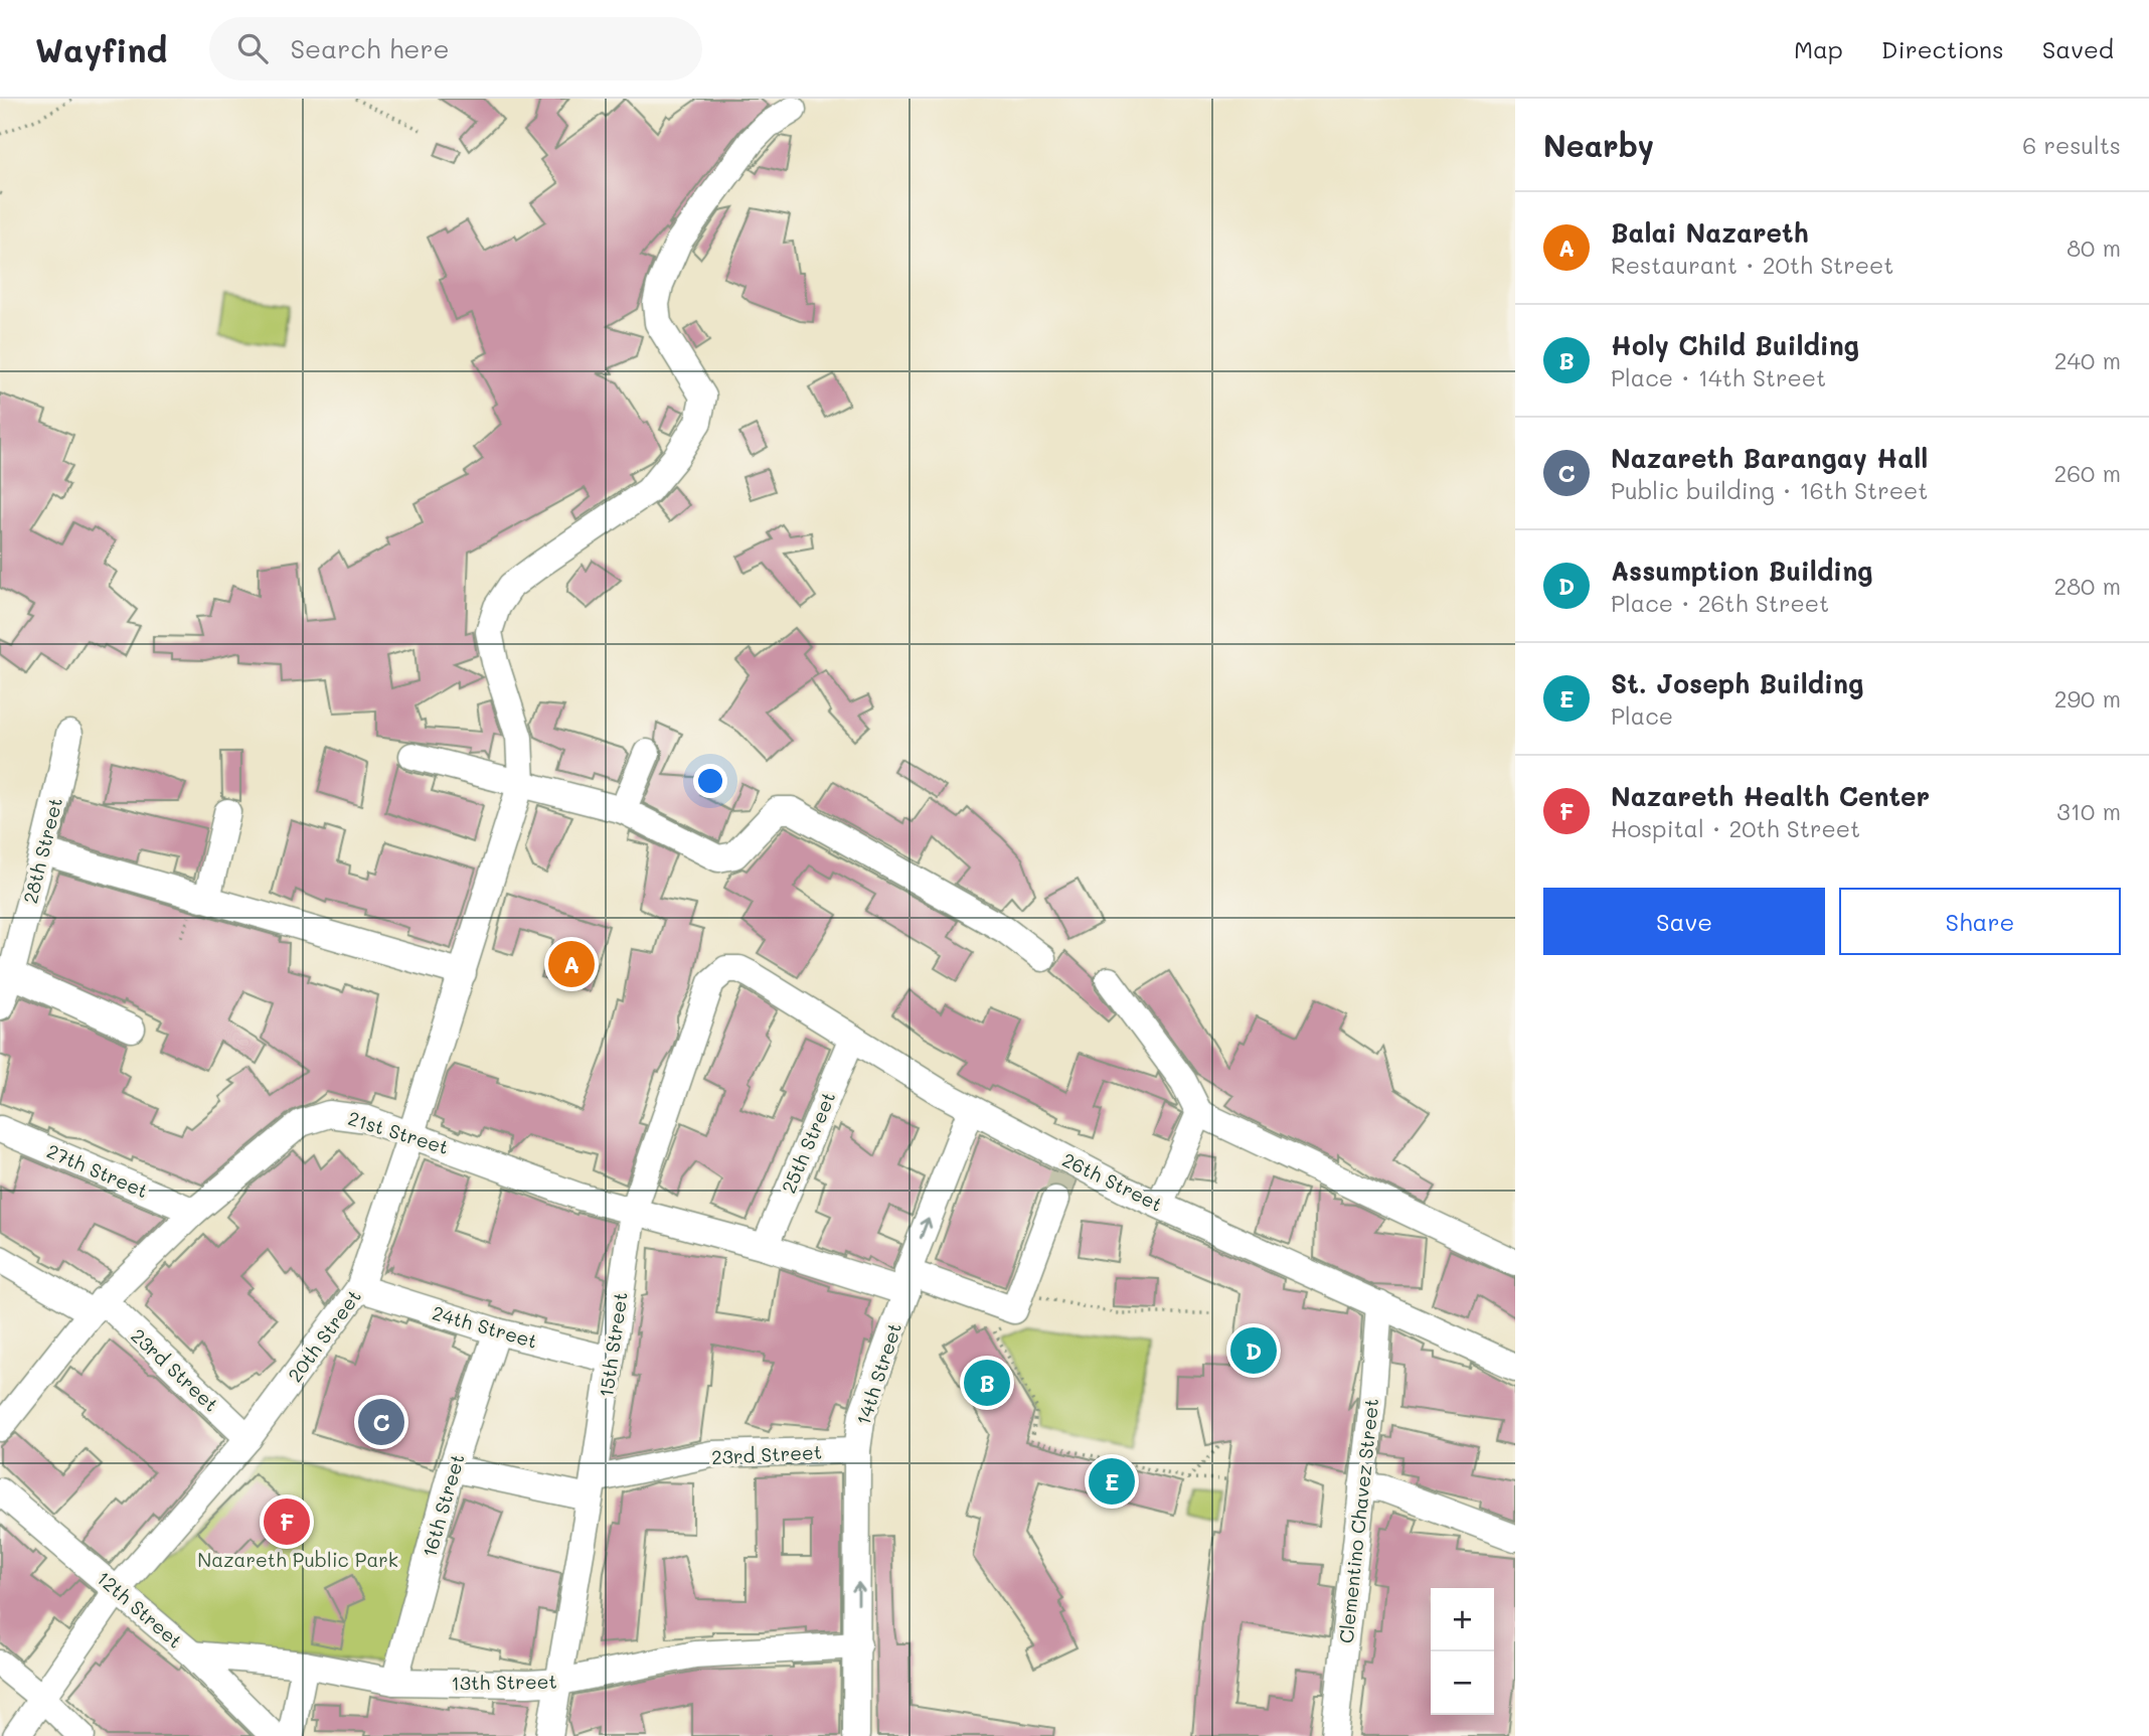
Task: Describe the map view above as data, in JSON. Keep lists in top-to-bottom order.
{
  "streets": {
    "street": [
      "28th Street",
      "21st Street",
      "25th Street",
      "27th Street",
      "26th Street",
      "24th Street",
      "20th Street",
      "15th Street",
      "23rd Street",
      "14th Street",
      "16th Street",
      "Clementino Chavez Street",
      "12th Street",
      "13th Street"
    ]
  },
  "crossings": [
    ["21st Street", "25th Street"],
    ["21st Street", "27th Street"],
    ["21st Street", "20th Street"],
    ["21st Street", "15th Street"],
    ["21st Street", "23rd Street"],
    ["21st Street", "14th Street"],
    ["25th Street", "26th Street"],
    ["26th Street", "15th Street"],
    ["26th Street", "14th Street"],
    ["26th Street", "Clementino Chavez Street"],
    ["24th Street", "20th Street"],
    ["24th Street", "15th Street"],
    ["24th Street", "16th Street"],
    ["20th Street", "23rd Street"],
    ["20th Street", "12th Street"],
    ["15th Street", "23rd Street"],
    ["15th Street", "13th Street"],
    ["23rd Street", "14th Street"],
    ["14th Street", "13th Street"],
    ["16th Street", "13th Street"],
    ["12th Street", "13th Street"]
  ],
  "parks": ["Nazareth Public Park"],
  "page": {
    "header": "Wayfind",
    "search": "Search here",
    "nav": ["Map", "Directions", "Saved"],
    "heading": ["Nearby", "6 results"],
    "list": [
      {
        "mark": "A",
        "name": "Balai Nazareth",
        "note": "Restaurant · 20th Street",
        "value": "80 m"
      },
      {
        "mark": "B",
        "name": "Holy Child Building",
        "note": "Place · 14th Street",
        "value": "240 m"
      },
      {
        "mark": "C",
        "name": "Nazareth Barangay Hall",
        "note": "Public building · 16th Street",
        "value": "260 m"
      },
      {
        "mark": "D",
        "name": "Assumption Building",
        "note": "Place · 26th Street",
        "value": "280 m"
      },
      {
        "mark": "E",
        "name": "St. Joseph Building",
        "note": "Place",
        "value": "290 m"
      },
      {
        "mark": "F",
        "name": "Nazareth Health Center",
        "note": "Hospital · 20th Street",
        "value": "310 m"
      }
    ],
    "buttons": ["Save", "Share"],
    "pins": [
      "A",
      "D",
      "B",
      "C",
      "E",
      "F"
    ],
    "map_buttons": ["+", "−"]
  }
}
